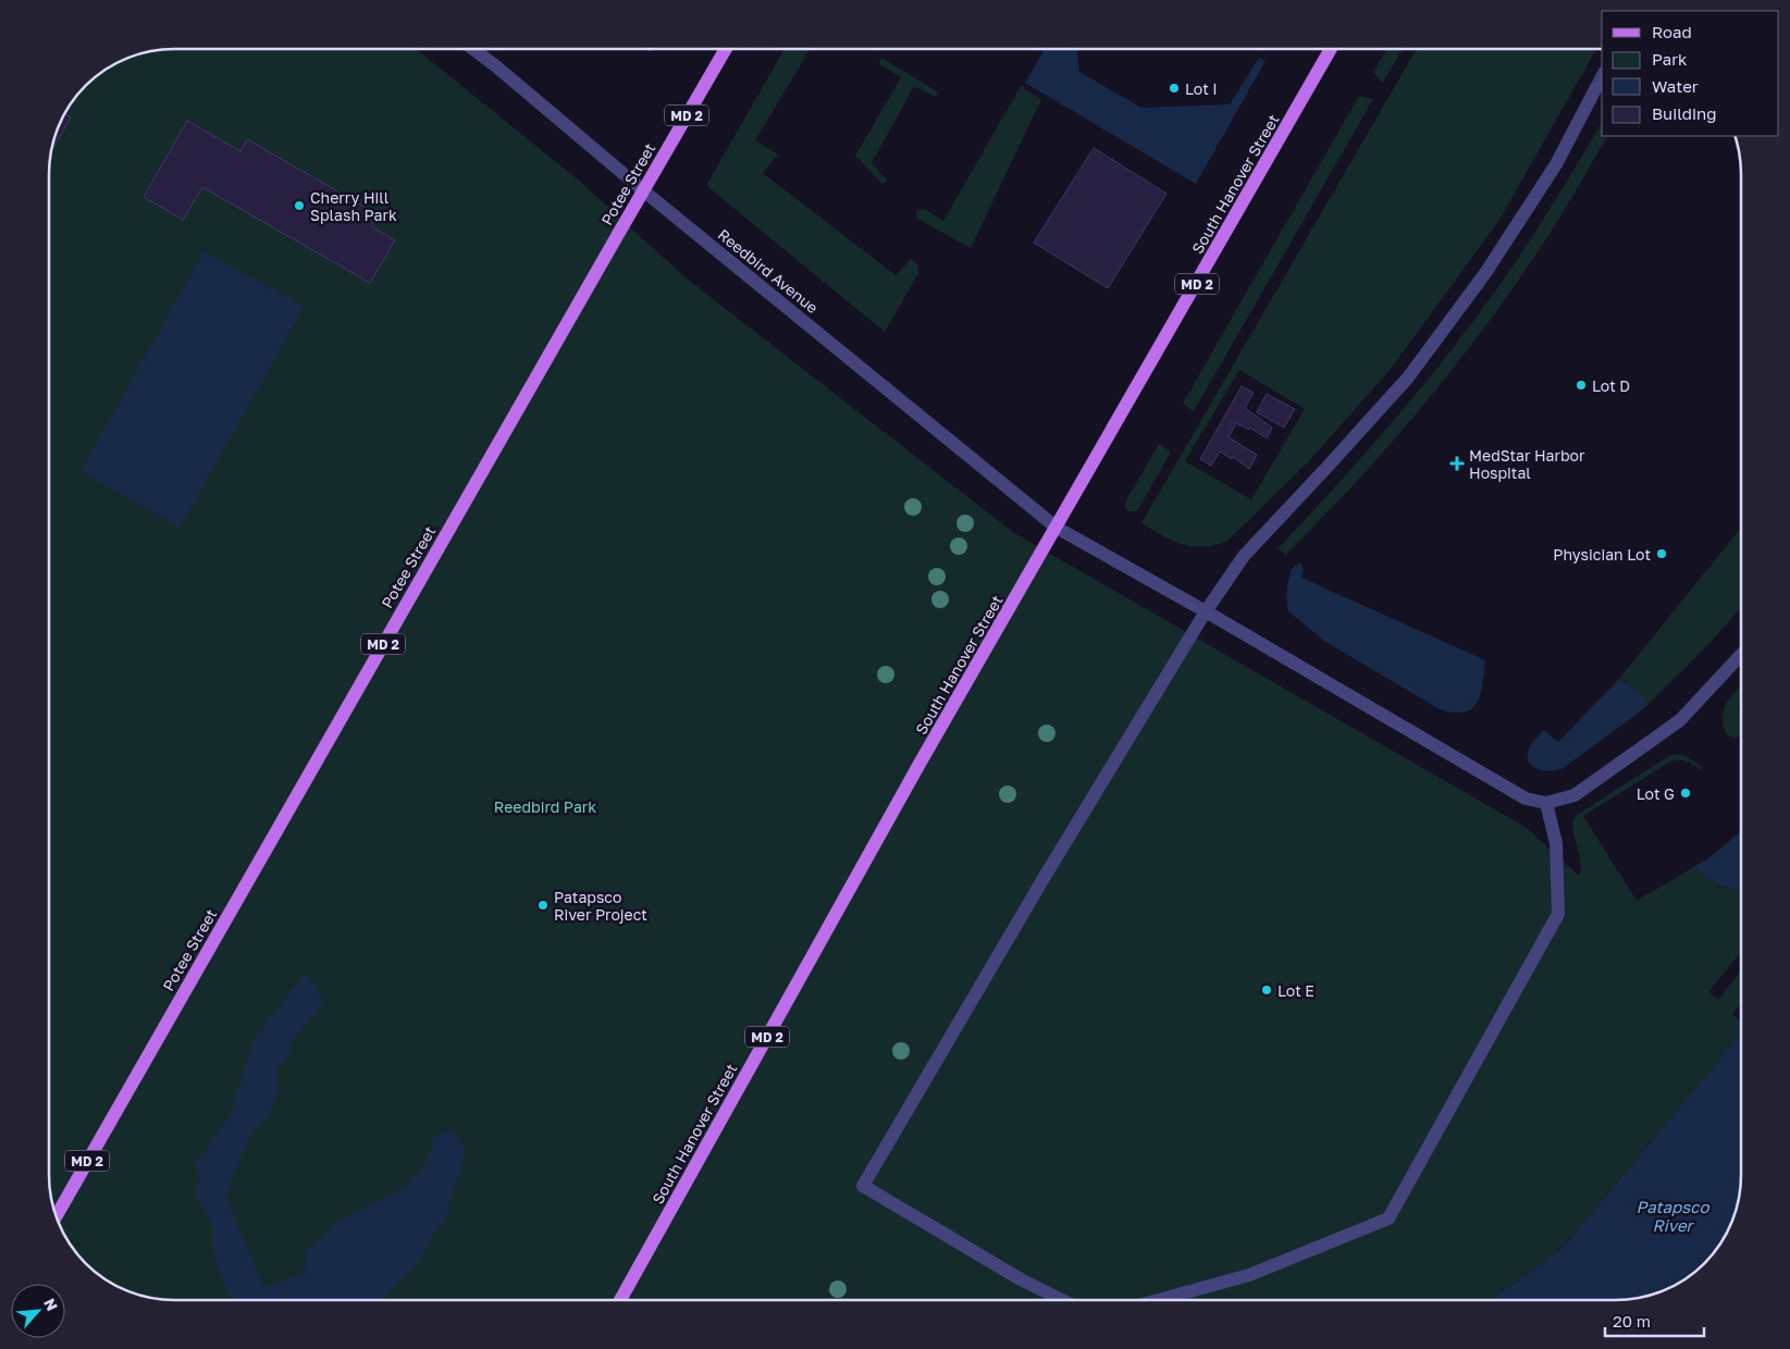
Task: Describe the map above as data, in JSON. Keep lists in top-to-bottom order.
{
  "streets": {
    "main road": ["MD 2", "Potee Street", "South Hanover Street"],
    "street": ["Reedbird Avenue"]
  },
  "crossings": [
    ["Potee Street", "Reedbird Avenue"],
    ["South Hanover Street", "Reedbird Avenue"]
  ],
  "water": ["Patapsco River"],
  "parks": ["Reedbird Park"],
  "places": {
    "other": [
      "Lot I",
      "Cherry Hill Splash Park",
      "Lot D",
      "Physician Lot",
      "Lot G",
      "Patapsco River Project",
      "Lot E"
    ],
    "health": ["MedStar Harbor Hospital"]
  },
  "legend": [
    "Road",
    "Park",
    "Water",
    "Building"
  ],
  "scale_bar": "20 m",
  "north": "top right"
}
